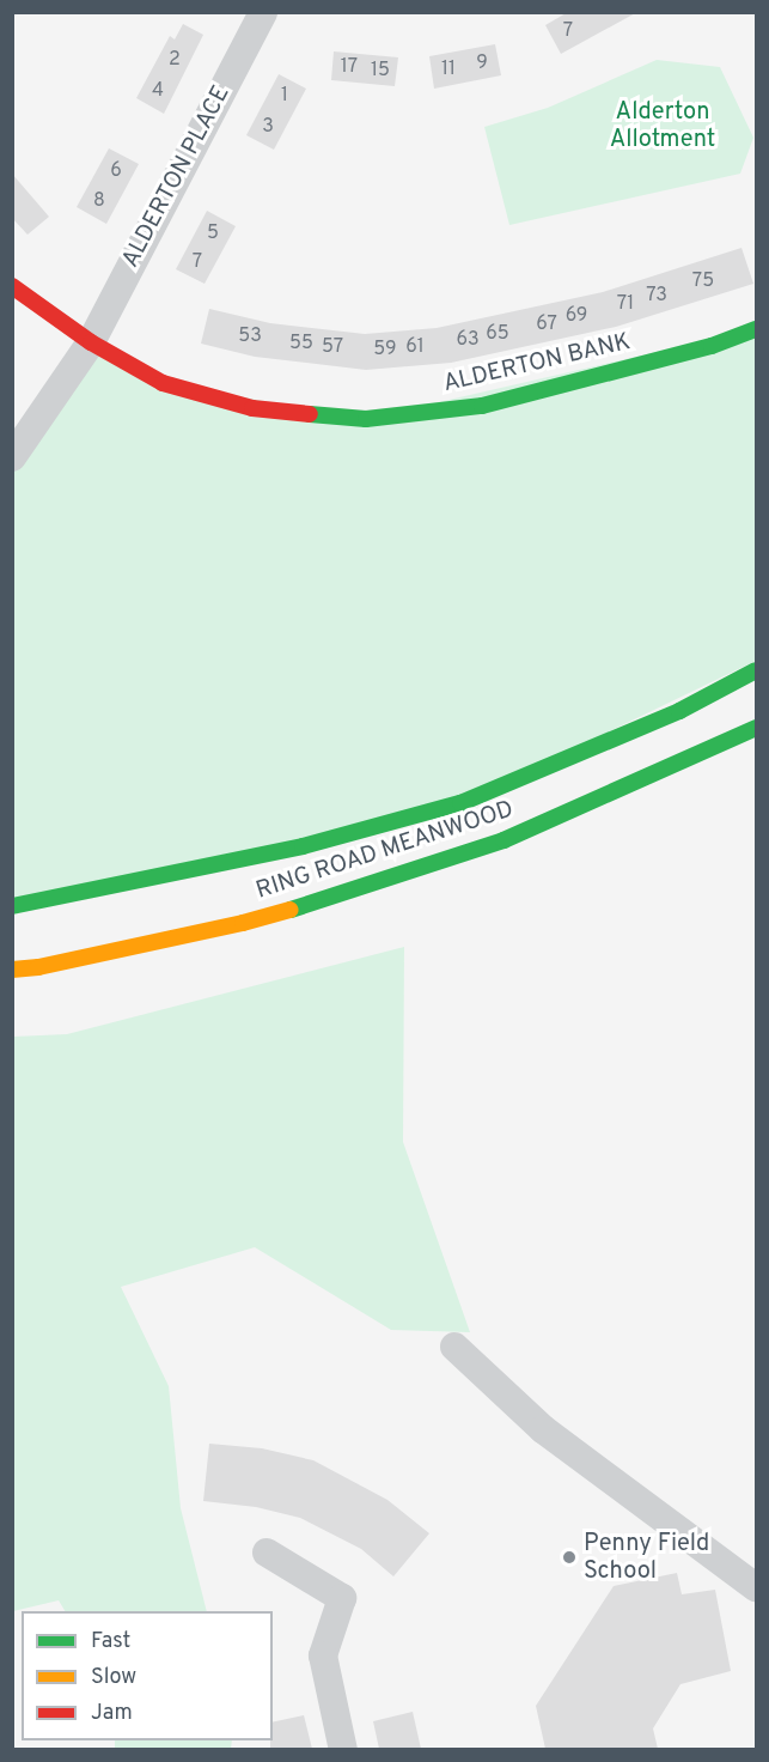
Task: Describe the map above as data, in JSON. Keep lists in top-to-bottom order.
{
  "streets": {
    "main road": ["ALDERTON BANK", "RING ROAD MEANWOOD"],
    "street": ["ALDERTON PLACE"]
  },
  "crossings": [
    ["ALDERTON PLACE", "ALDERTON BANK"]
  ],
  "parks": ["Alderton Allotment"],
  "places": ["Penny Field School"],
  "house_numbers": [
    "7",
    "2",
    "9",
    "17",
    "11",
    "15",
    "4",
    "1",
    "3",
    "6",
    "8",
    "5",
    "7",
    "75",
    "73",
    "71",
    "69",
    "67",
    "65",
    "53",
    "63",
    "55",
    "57",
    "61",
    "59"
  ],
  "legend": ["Fast", "Slow", "Jam"]
}
